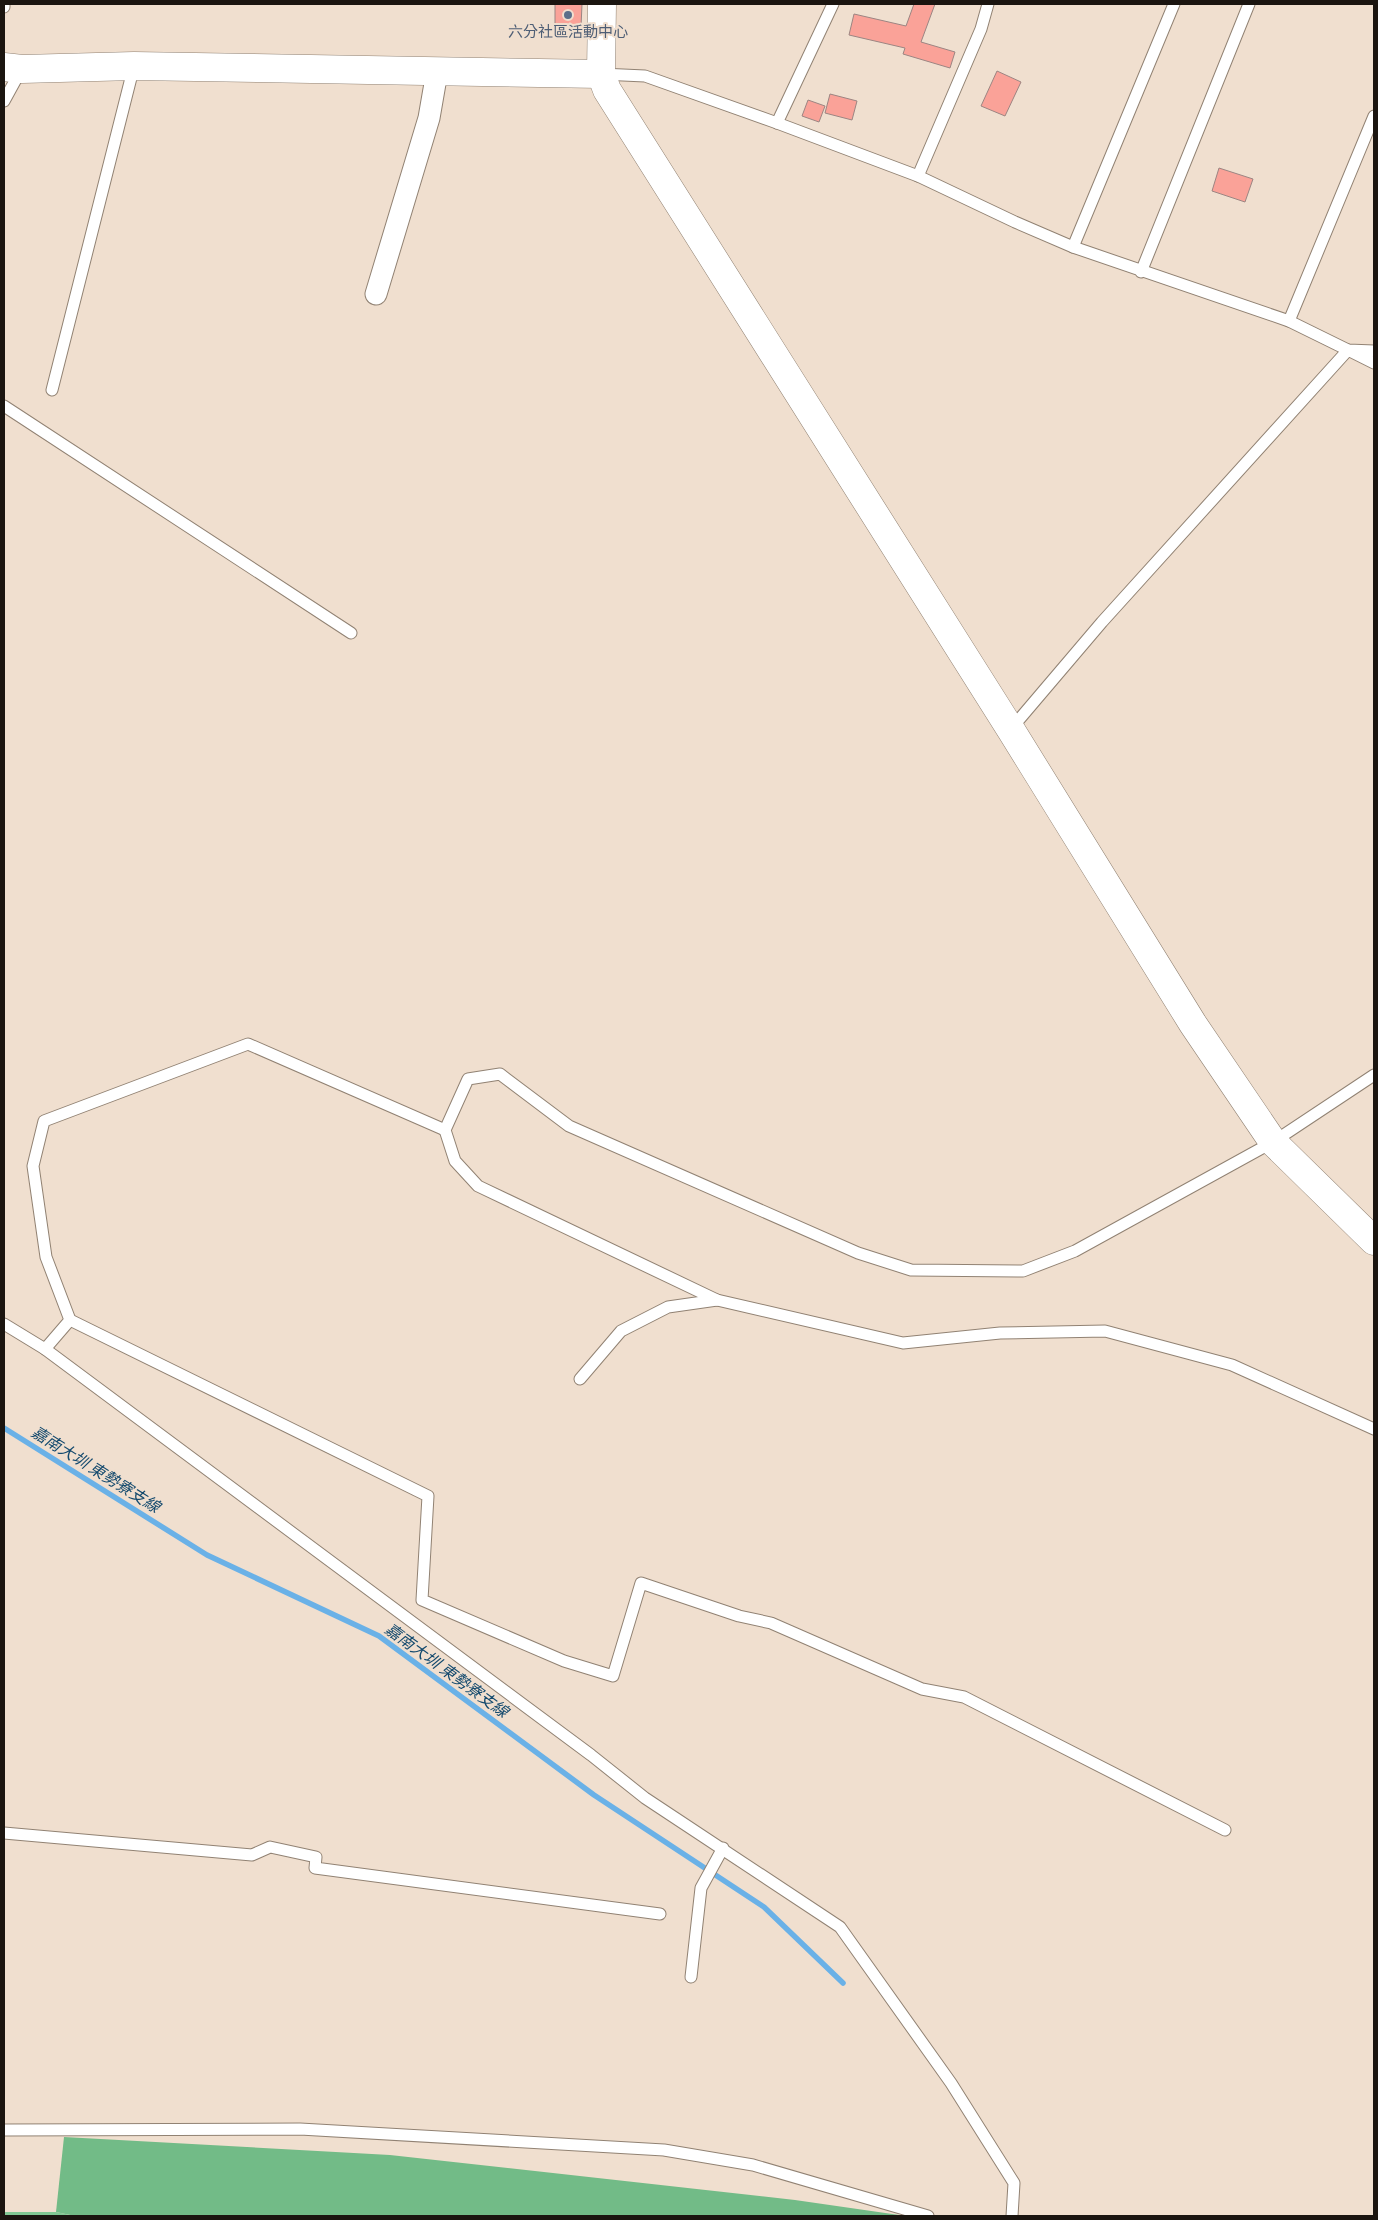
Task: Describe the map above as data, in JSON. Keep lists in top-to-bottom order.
{
  "water": ["嘉南大圳 東勢寮支線"],
  "places": ["六分社區活動中心"]
}
